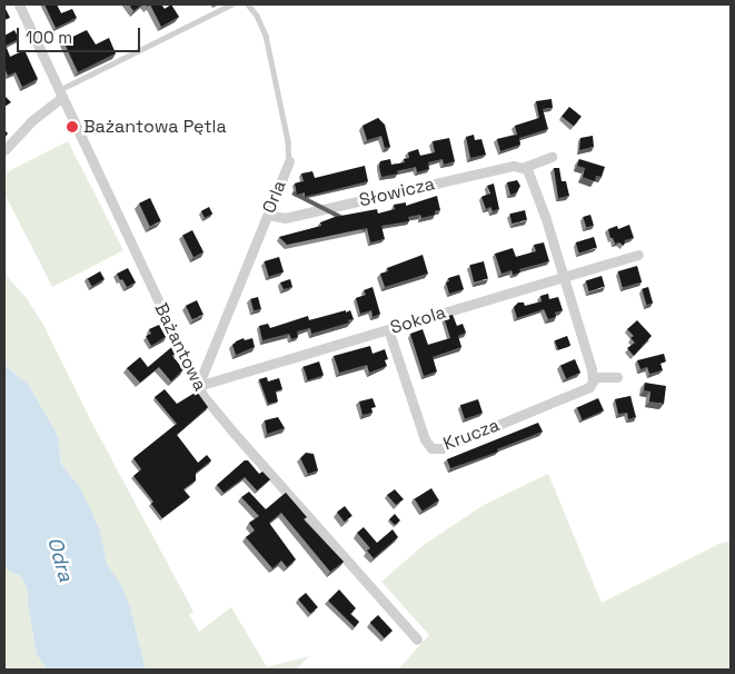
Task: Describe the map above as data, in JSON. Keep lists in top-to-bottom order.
{
  "streets": {
    "street": [
      "Słowicza",
      "Orla",
      "Sokola",
      "Bażantowa",
      "Krucza"
    ]
  },
  "crossings": [
    ["Słowicza", "Orla"],
    ["Orla", "Sokola"],
    ["Orla", "Bażantowa"],
    ["Sokola", "Bażantowa"],
    ["Sokola", "Krucza"]
  ],
  "water": ["Odra"],
  "places": ["Bażantowa Pętla"],
  "scale_bar": "100 m"
}
